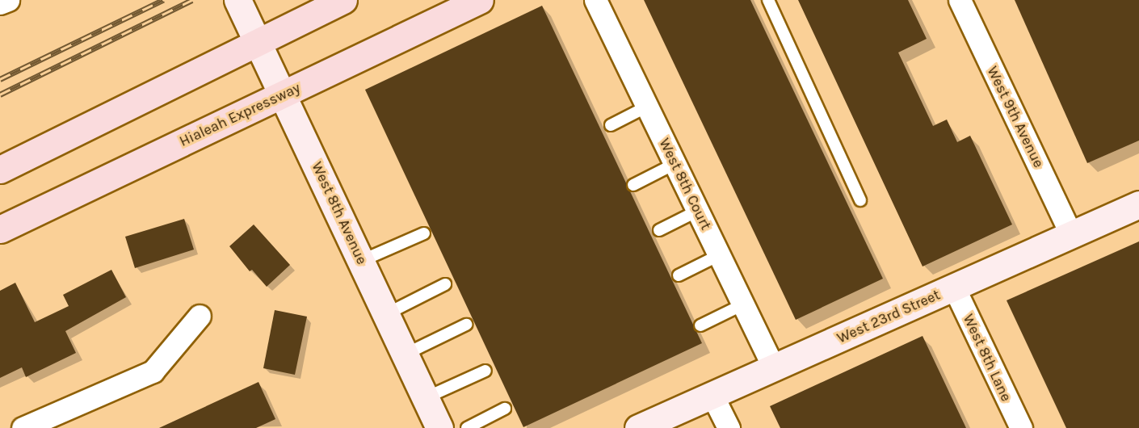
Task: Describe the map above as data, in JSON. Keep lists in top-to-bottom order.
{
  "streets": {
    "main road": ["Hialeah Expressway"],
    "street": [
      "West 9th Avenue",
      "West 8th Court",
      "West 8th Avenue",
      "West 23rd Street",
      "West 8th Lane"
    ]
  },
  "crossings": [
    ["Hialeah Expressway", "West 8th Avenue"],
    ["West 9th Avenue", "West 23rd Street"],
    ["West 8th Court", "West 23rd Street"],
    ["West 23rd Street", "West 8th Lane"]
  ]
}
